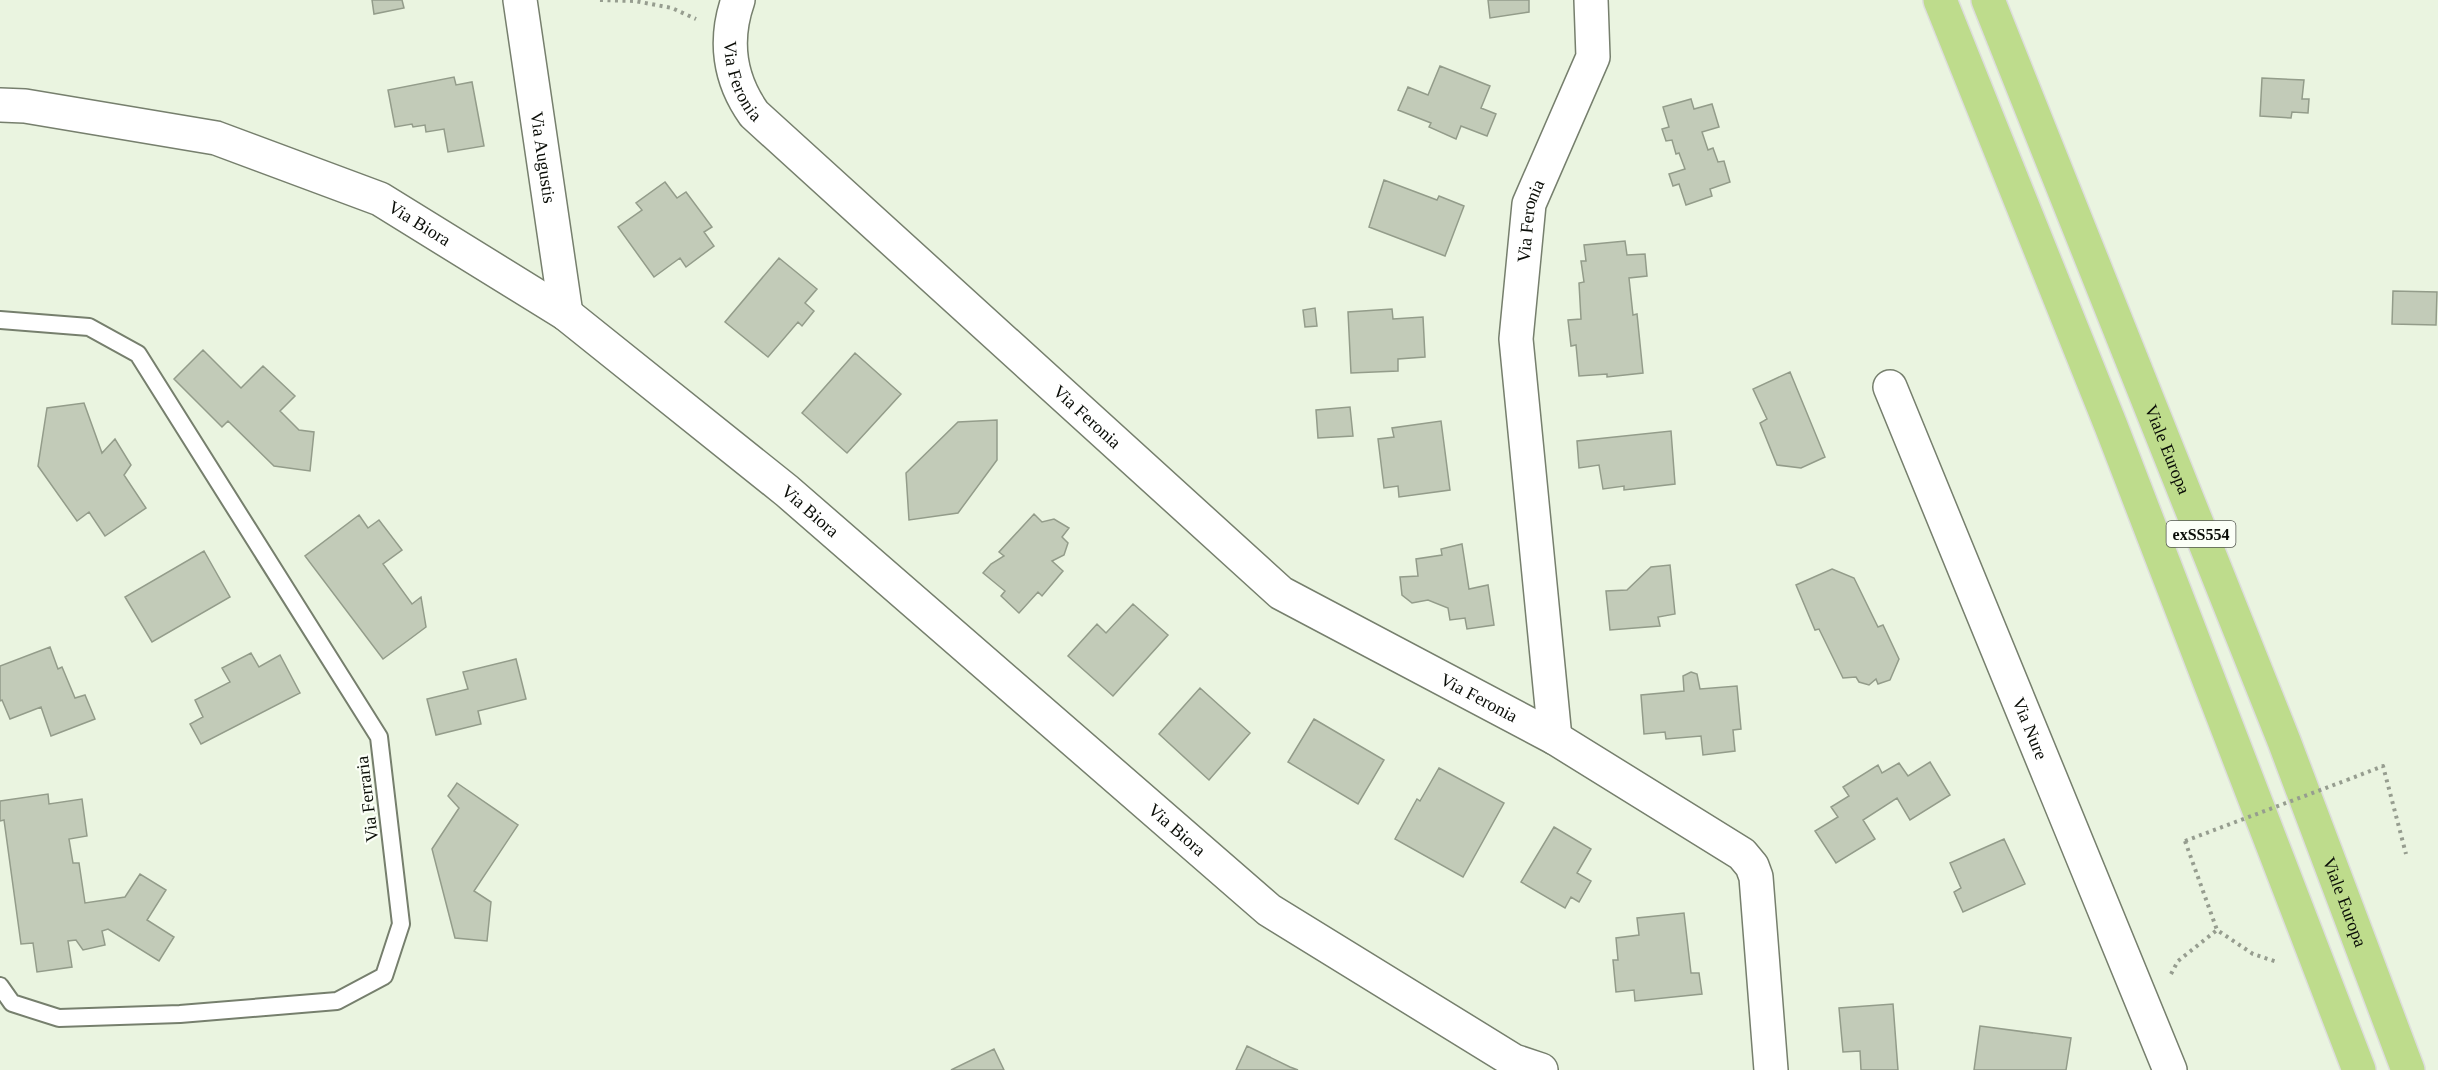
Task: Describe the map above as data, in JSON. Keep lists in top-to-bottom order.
{
  "streets": {
    "main road": ["Viale Europa", "exSS554"],
    "street": [
      "Via Feronia",
      "Via Augustis",
      "Via Biora",
      "Via Nure"
    ],
    "lane": ["Via Ferraria"]
  },
  "crossings": [
    ["Via Augustis", "Via Biora"]
  ]
}
